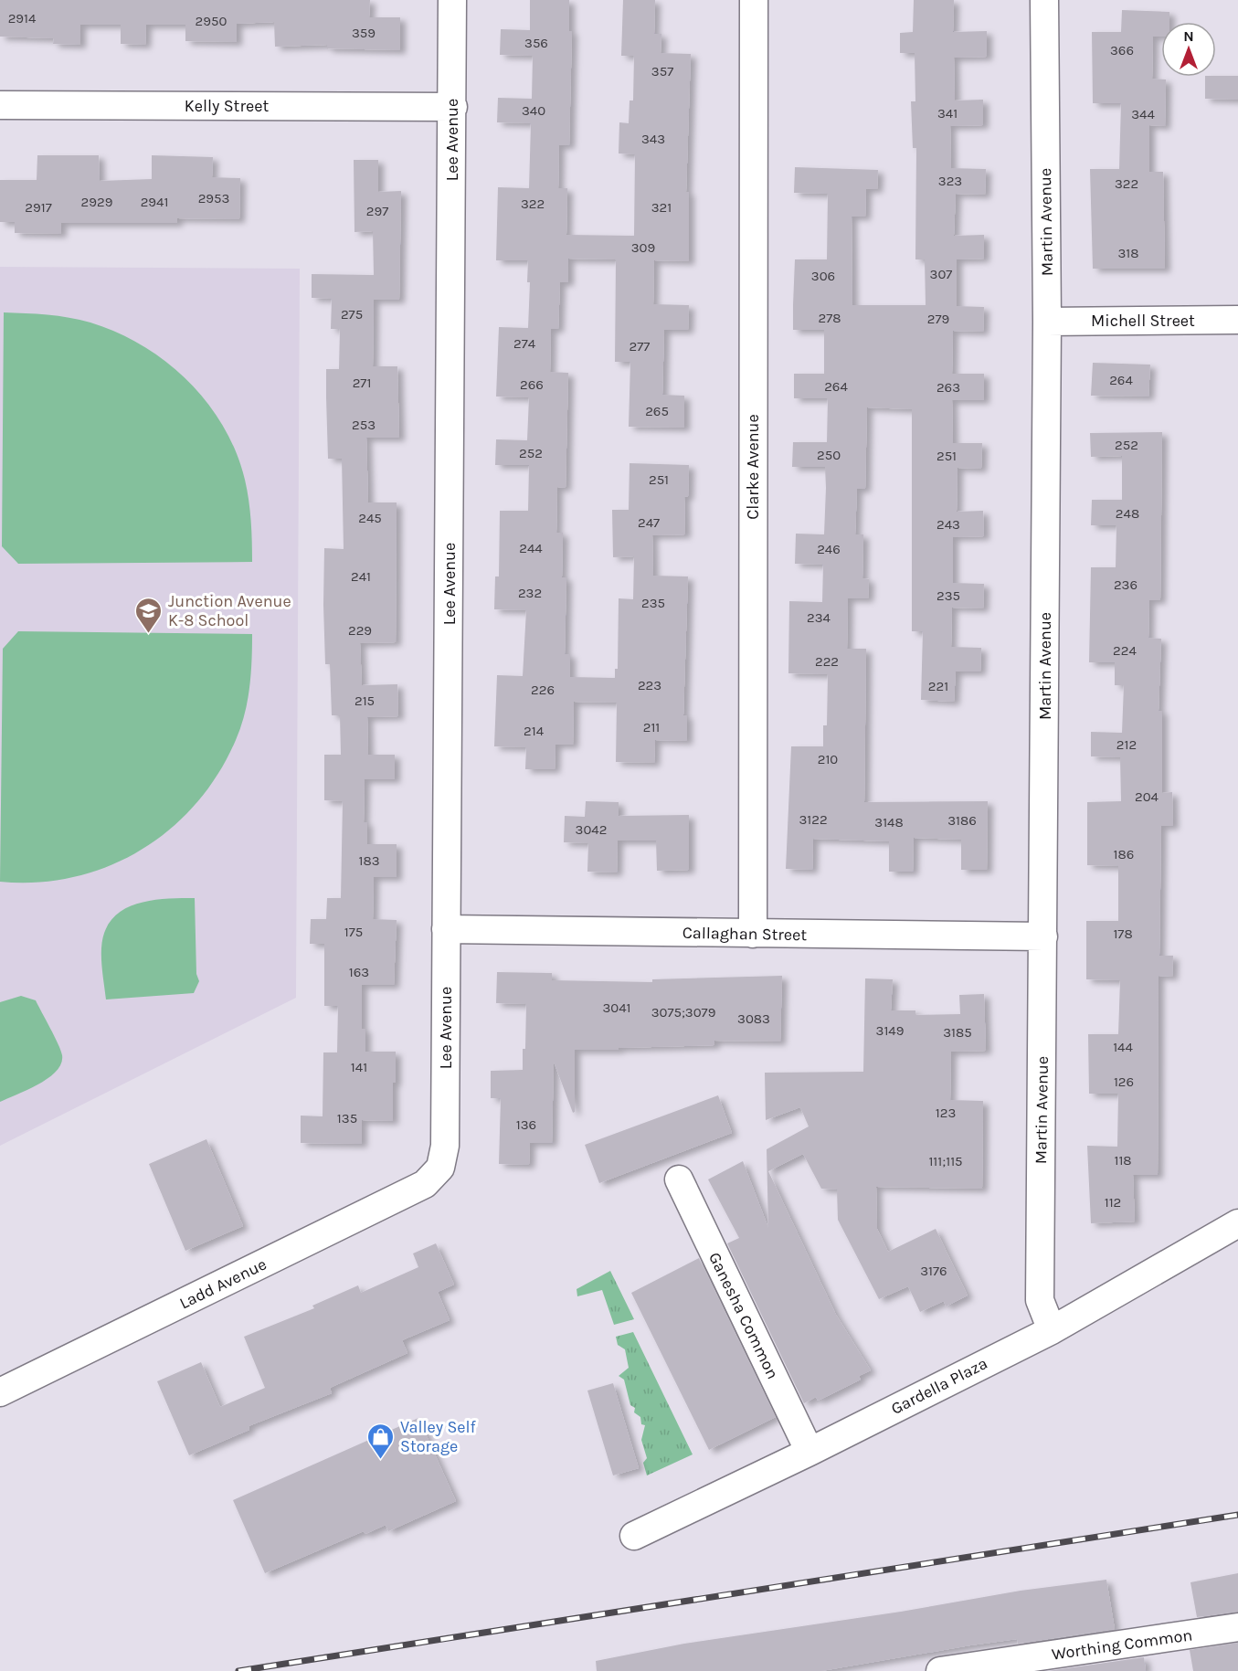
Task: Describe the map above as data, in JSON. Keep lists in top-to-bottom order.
{
  "streets": {
    "street": [
      "Kelly Street",
      "Lee Avenue",
      "Martin Avenue",
      "Michell Street",
      "Clarke Avenue",
      "Callaghan Street",
      "Ladd Avenue",
      "Ganesha Common",
      "Gardella Plaza",
      "Worthing Common"
    ]
  },
  "crossings": [
    ["Kelly Street", "Lee Avenue"],
    ["Lee Avenue", "Callaghan Street"],
    ["Lee Avenue", "Ladd Avenue"],
    ["Martin Avenue", "Michell Street"],
    ["Martin Avenue", "Callaghan Street"],
    ["Martin Avenue", "Gardella Plaza"],
    ["Clarke Avenue", "Callaghan Street"],
    ["Ganesha Common", "Gardella Plaza"]
  ],
  "places": {
    "school or university": ["Junction Avenue K-8 School"],
    "shop": ["Valley Self Storage"]
  },
  "house_numbers": [
    "2914",
    "2950",
    "359",
    "356",
    "366",
    "357",
    "340",
    "341",
    "344",
    "343",
    "323",
    "322",
    "2953",
    "2929",
    "2941",
    "322",
    "2917",
    "321",
    "297",
    "309",
    "318",
    "307",
    "306",
    "275",
    "278",
    "279",
    "274",
    "277",
    "264",
    "271",
    "266",
    "264",
    "263",
    "265",
    "253",
    "252",
    "252",
    "250",
    "251",
    "251",
    "248",
    "245",
    "247",
    "243",
    "244",
    "246",
    "241",
    "236",
    "232",
    "235",
    "235",
    "234",
    "229",
    "224",
    "222",
    "223",
    "221",
    "226",
    "215",
    "211",
    "214",
    "212",
    "210",
    "204",
    "3122",
    "3186",
    "3148",
    "3042",
    "186",
    "183",
    "175",
    "178",
    "163",
    "3041",
    "3075;3079",
    "3083",
    "3149",
    "3185",
    "144",
    "141",
    "126",
    "123",
    "135",
    "136",
    "118",
    "111;115",
    "112",
    "3176"
  ],
  "north": "top"
}
